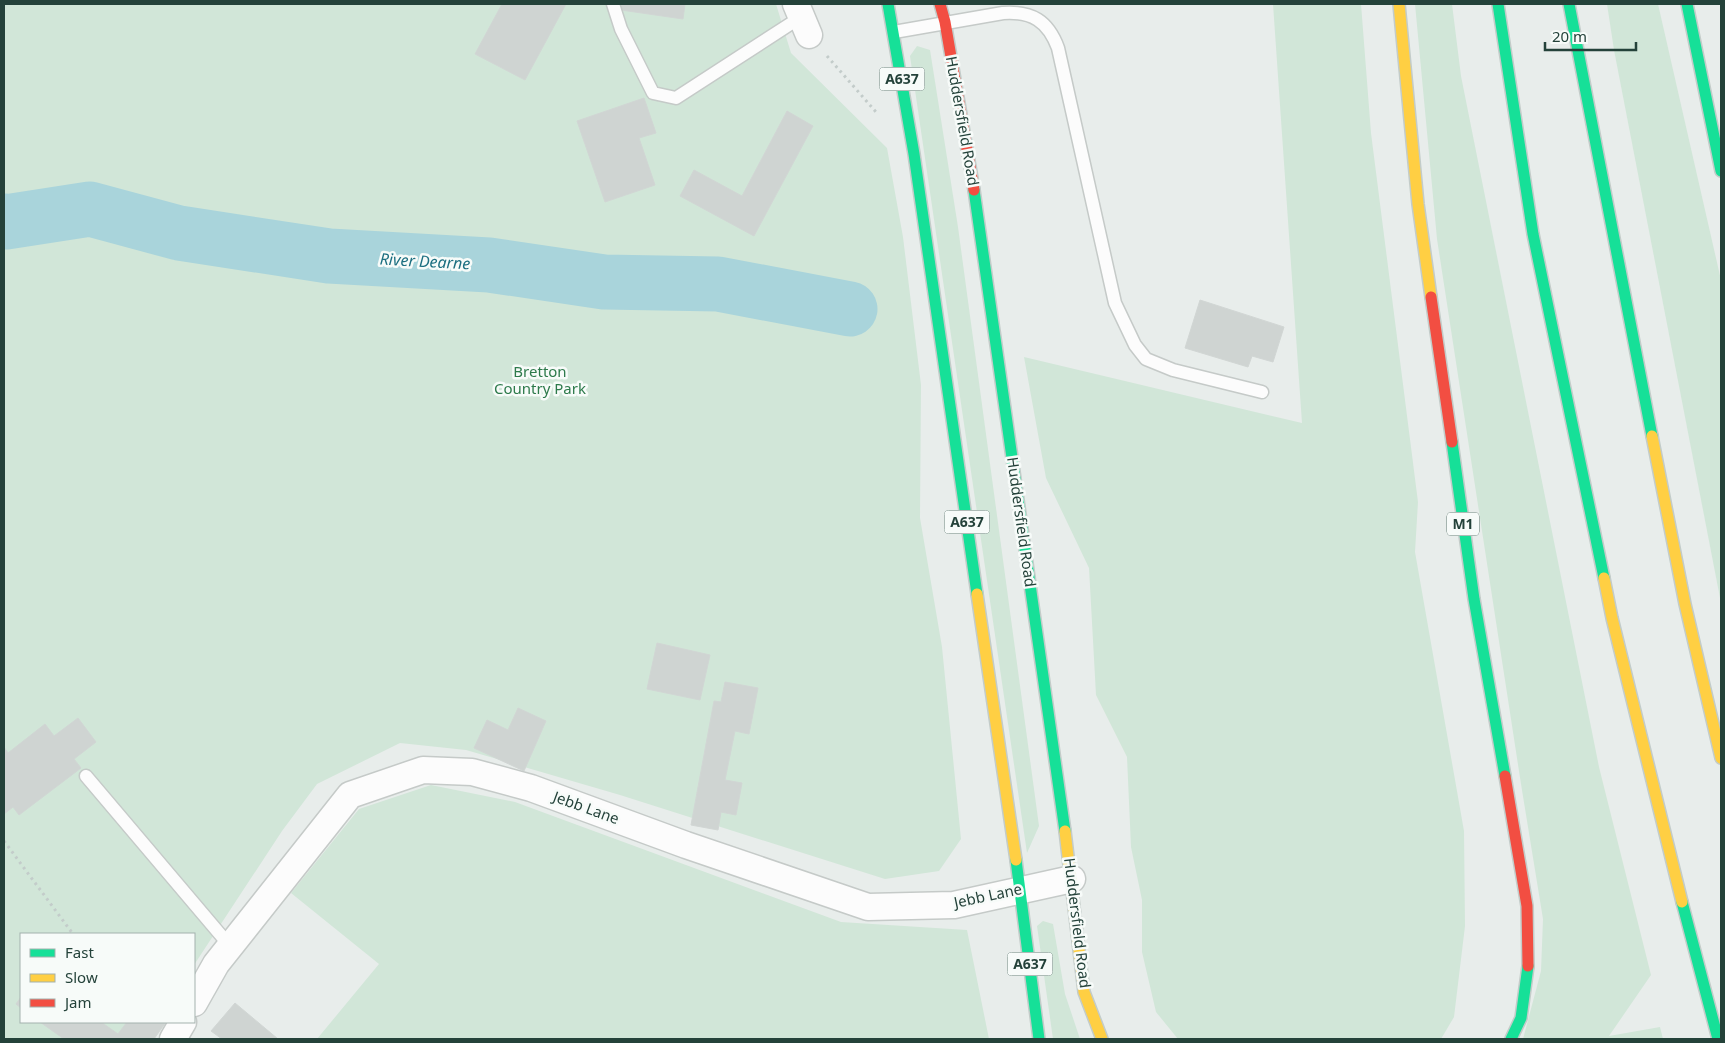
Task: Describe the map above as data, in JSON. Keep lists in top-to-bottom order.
{
  "streets": {
    "highway": ["A637", "Huddersfield Road", "M1"],
    "street": ["Jebb Lane"]
  },
  "crossings": [
    ["A637", "Jebb Lane"],
    ["Huddersfield Road", "Jebb Lane"]
  ],
  "water": ["River Dearne"],
  "parks": ["Bretton Country Park"],
  "legend": ["Fast", "Slow", "Jam"],
  "scale_bar": "20 m"
}
